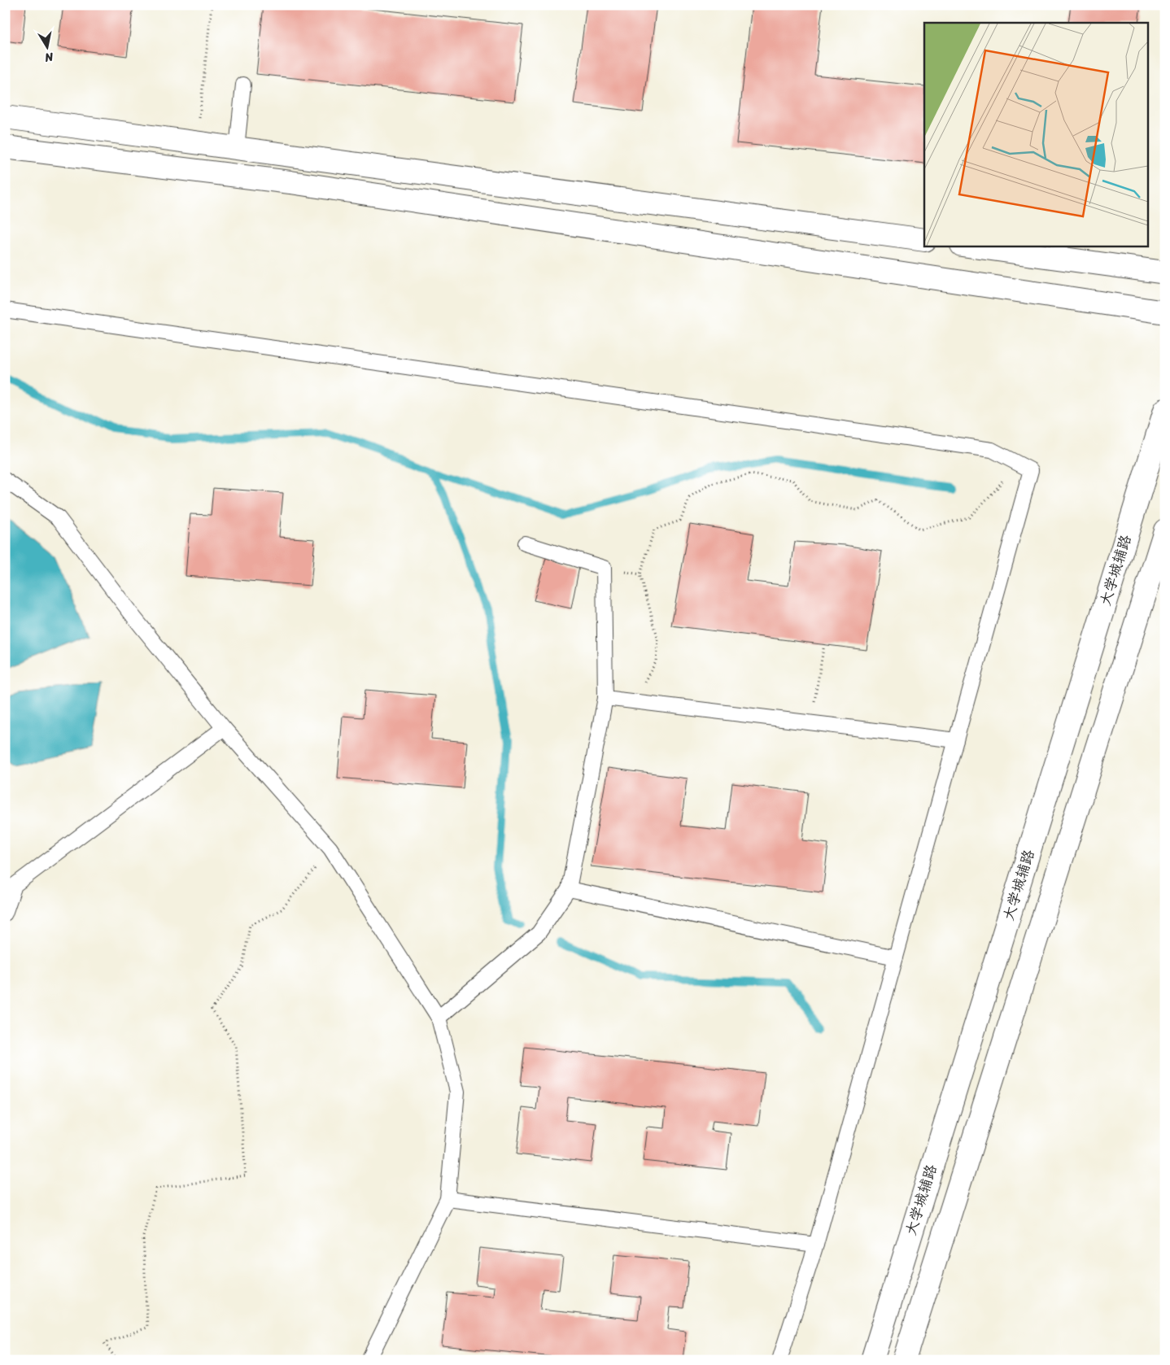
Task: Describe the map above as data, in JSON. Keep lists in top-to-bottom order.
{
  "streets": {
    "street": ["大学城辅路"]
  },
  "north": "bottom"
}
